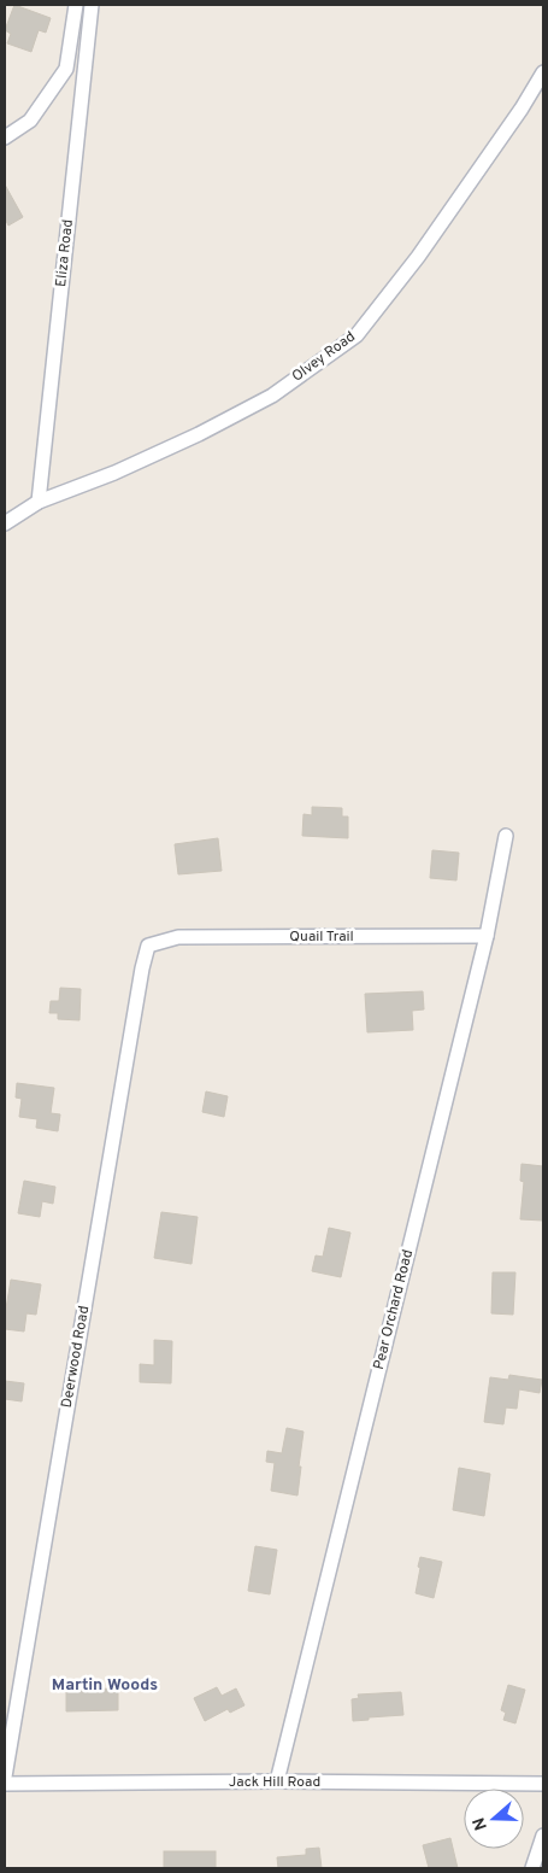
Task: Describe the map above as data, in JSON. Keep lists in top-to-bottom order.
{
  "streets": {
    "street": [
      "Eliza Road",
      "Olvey Road",
      "Quail Trail",
      "Pear Orchard Road",
      "Deerwood Road",
      "Jack Hill Road"
    ]
  },
  "crossings": [
    ["Eliza Road", "Olvey Road"],
    ["Quail Trail", "Pear Orchard Road"],
    ["Quail Trail", "Deerwood Road"],
    ["Pear Orchard Road", "Jack Hill Road"]
  ],
  "districts": ["Martin Woods"],
  "north": "left"
}
